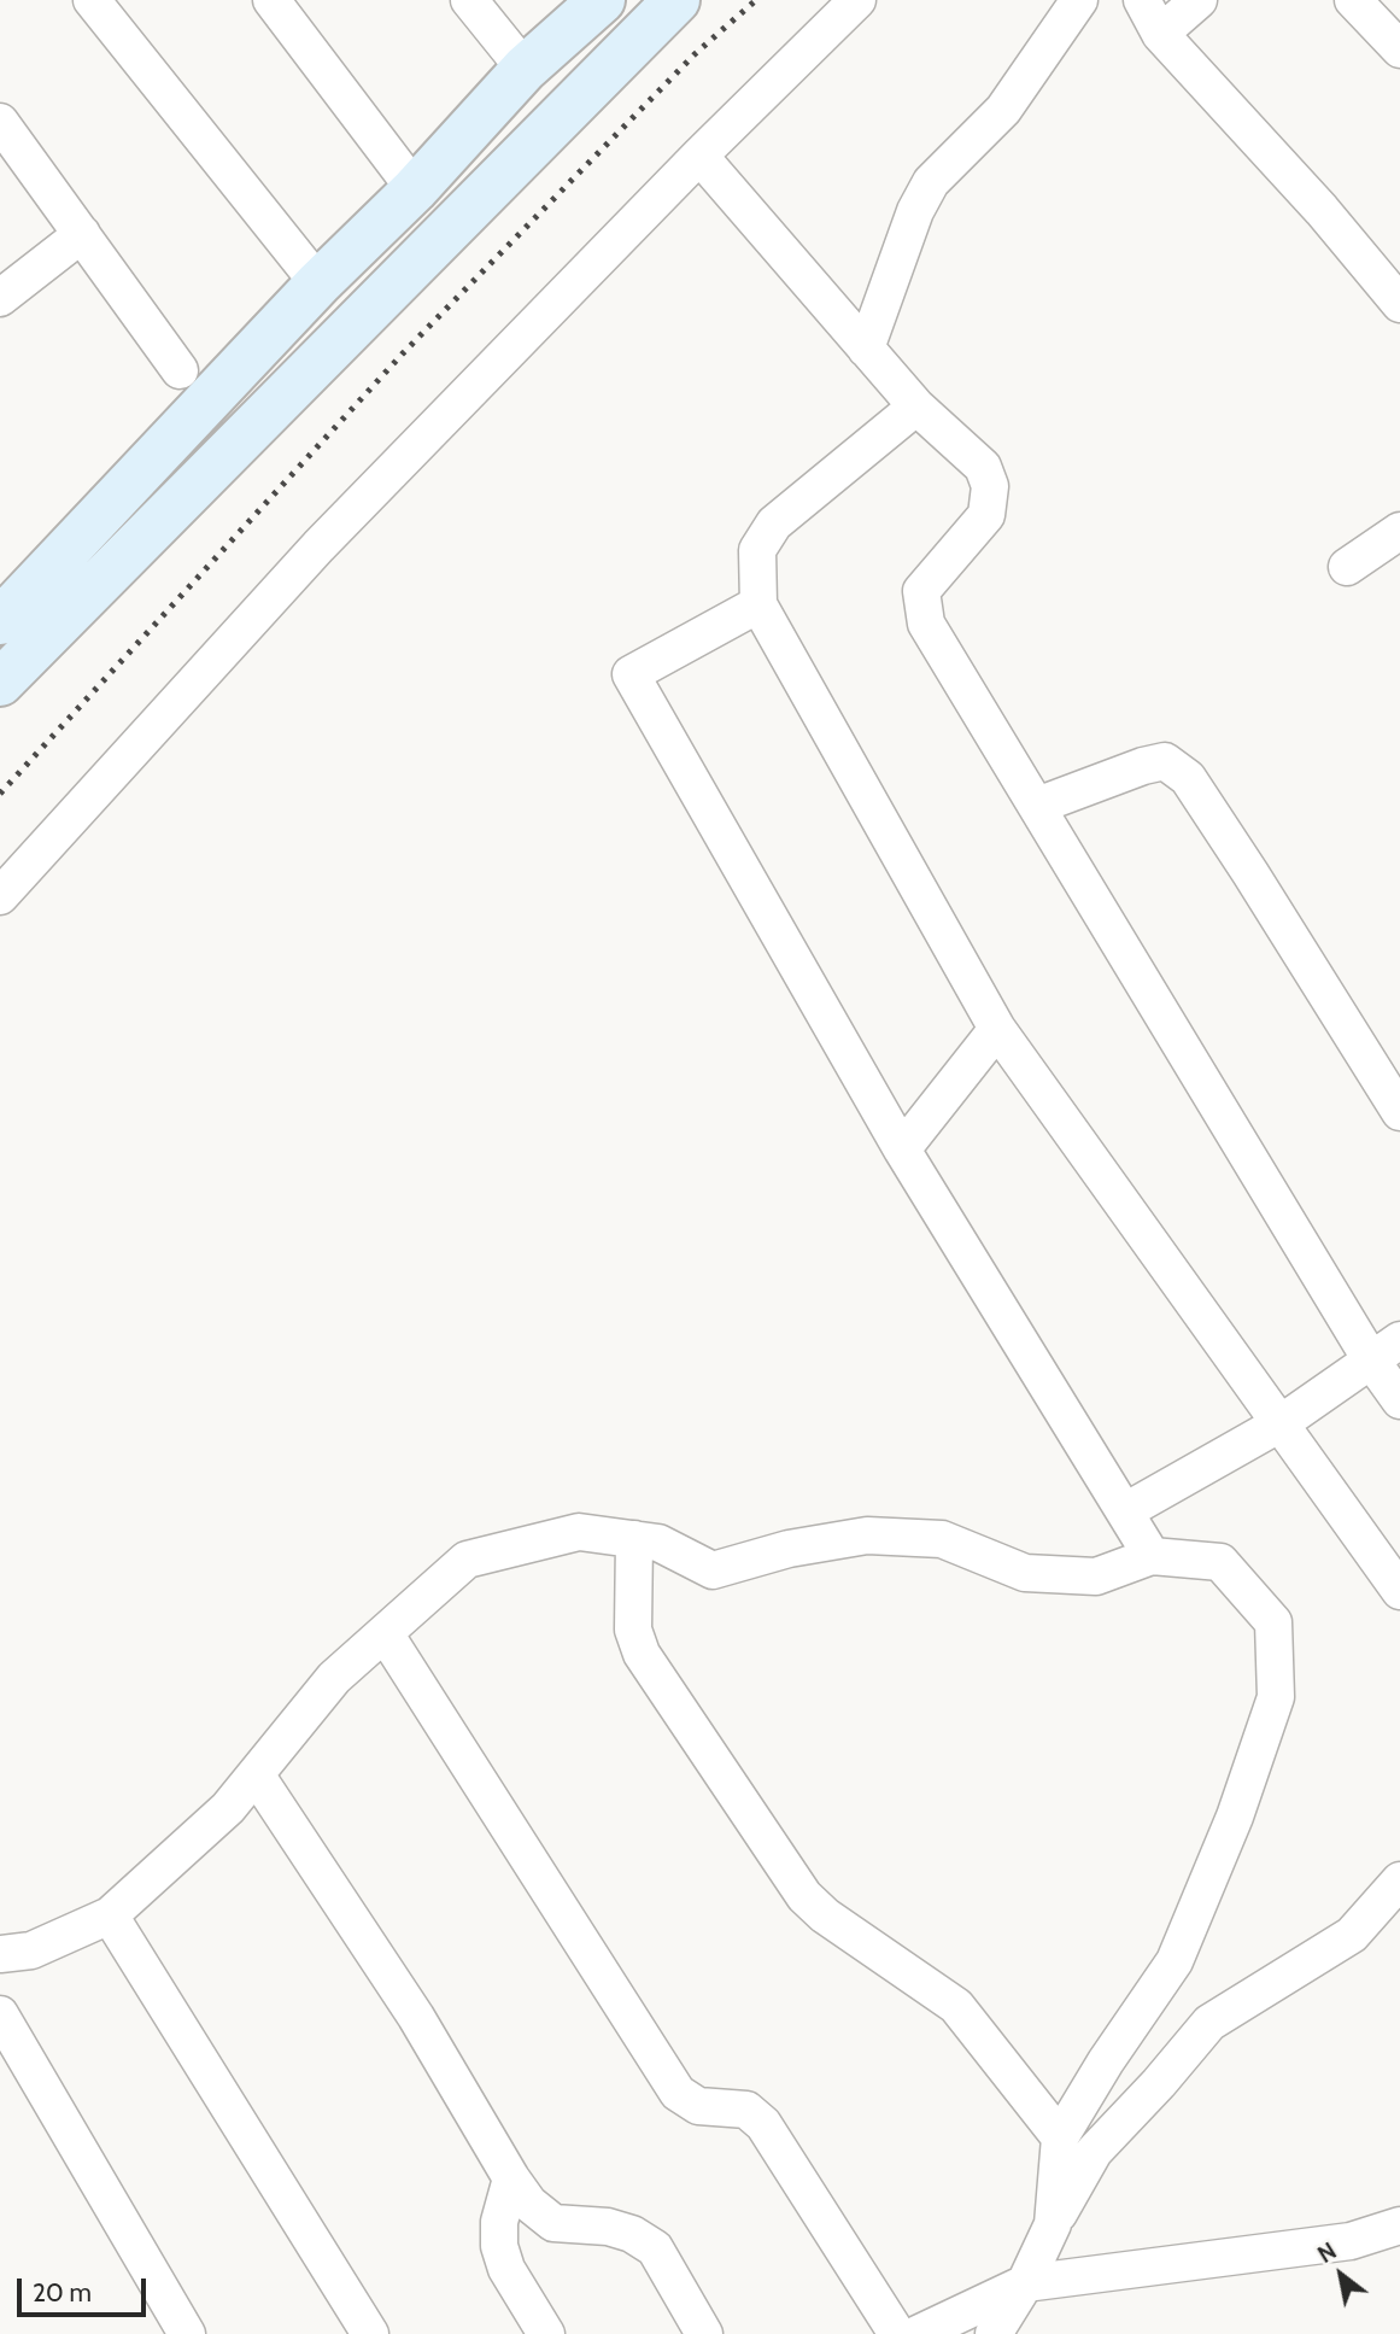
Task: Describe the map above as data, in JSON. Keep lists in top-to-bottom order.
{
  "scale_bar": "20 m",
  "north": "top left"
}
